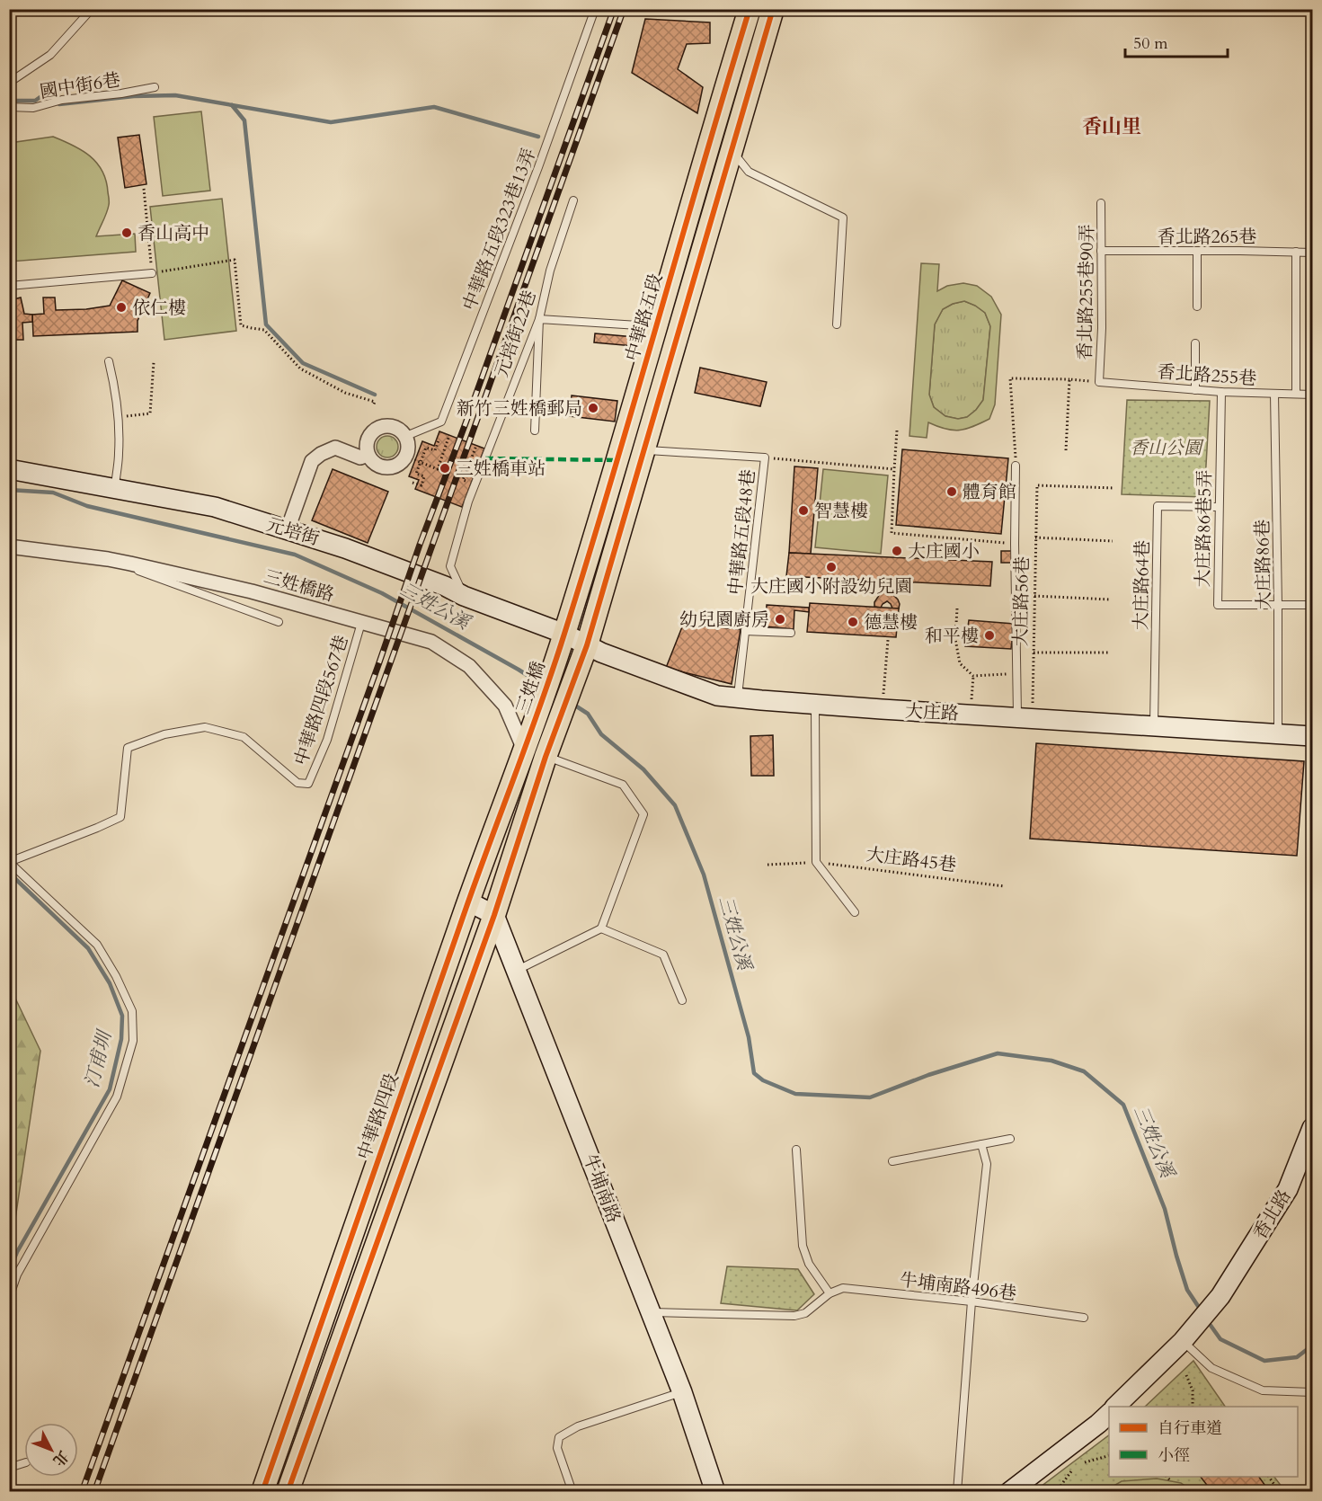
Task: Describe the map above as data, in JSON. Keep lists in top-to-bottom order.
{
  "streets": {
    "main road": ["中華路五段", "三姓橋", "中華路四段"],
    "street": [
      "元培街",
      "三姓橋路",
      "大庄路",
      "牛埔南路",
      "香北路"
    ],
    "lane": [
      "國中街6巷",
      "中華路五段323巷13弄",
      "香北路265巷",
      "香北路255巷90弄",
      "元培街22巷",
      "香北路255巷",
      "大庄路86巷5弄",
      "中華路五段48巷",
      "大庄路86巷",
      "大庄路64巷",
      "中華路四段567巷",
      "牛埔南路496巷"
    ],
    "path": ["大庄路56巷", "大庄路45巷"]
  },
  "crossings": [
    ["香北路265巷", "香北路255巷90弄"],
    ["香北路255巷90弄", "香北路255巷"],
    ["中華路五段", "元培街"],
    ["中華路五段", "中華路五段48巷"],
    ["中華路五段", "三姓橋"],
    ["中華路五段", "大庄路"],
    ["元培街22巷", "元培街"],
    ["香北路255巷", "大庄路86巷5弄"],
    ["香北路255巷", "大庄路86巷"],
    ["大庄路86巷5弄", "大庄路86巷"],
    ["大庄路86巷5弄", "大庄路64巷"],
    ["元培街", "三姓橋"],
    ["元培街", "大庄路"],
    ["中華路五段48巷", "大庄路"],
    ["大庄路86巷", "大庄路"],
    ["三姓橋路", "三姓橋"],
    ["三姓橋路", "中華路四段567巷"],
    ["三姓橋路", "中華路四段"],
    ["大庄路64巷", "大庄路"],
    ["大庄路56巷", "大庄路"],
    ["三姓橋", "大庄路"],
    ["三姓橋", "中華路四段"]
  ],
  "districts": ["香山里"],
  "water": ["三姓公溪", "汀甫圳"],
  "parks": ["香山公園"],
  "places": [
    "香山高中",
    "依仁樓",
    "新竹三姓橋郵局",
    "三姓橋車站",
    "體育館",
    "智慧樓",
    "大庄國小",
    "大庄國小附設幼兒園",
    "幼兒園廚房",
    "德慧樓",
    "和平樓"
  ],
  "legend": ["自行車道", "小徑"],
  "scale_bar": "50 m",
  "north": "bottom right"
}
